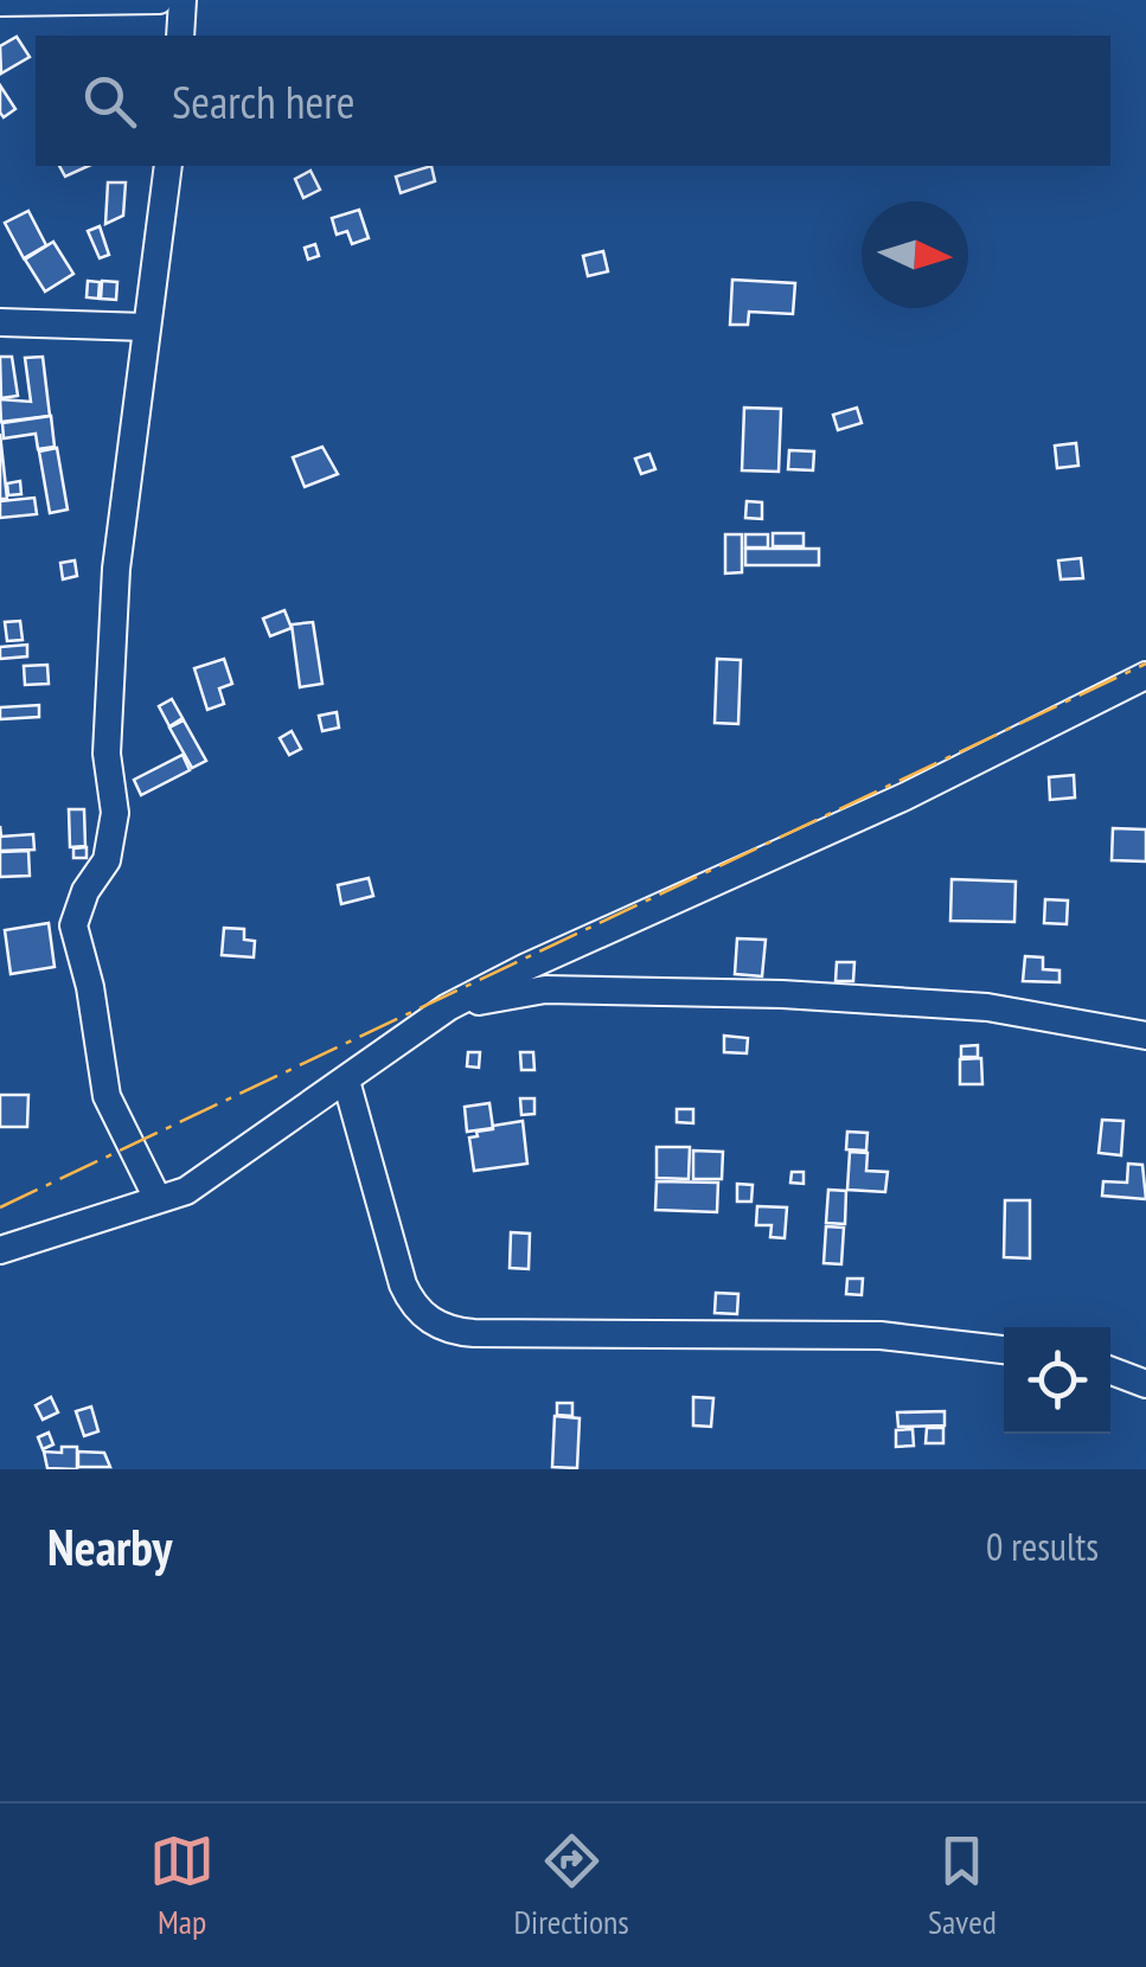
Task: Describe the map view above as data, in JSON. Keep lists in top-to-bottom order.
{
  "north": "right",
  "page": {
    "search": "Search here",
    "heading": ["Nearby", "0 results"],
    "nav": ["Map", "Directions", "Saved"]
  }
}
